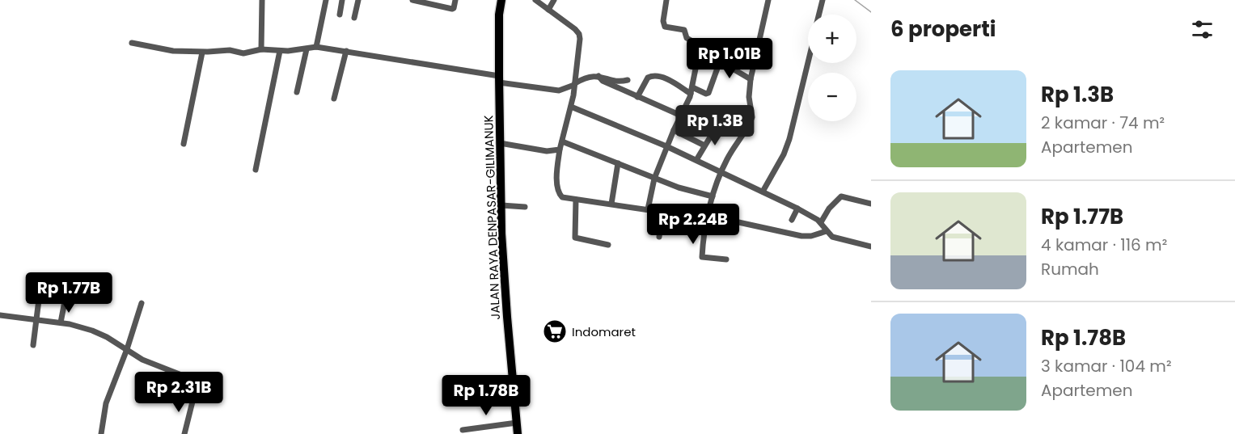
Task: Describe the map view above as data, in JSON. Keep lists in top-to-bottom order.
{
  "streets": {
    "highway": ["JALAN RAYA DENPASAR-GILIMANUK"]
  },
  "places": {
    "supermarket": ["Indomaret"]
  },
  "page": {
    "heading": "6 properti",
    "map_buttons": ["+", "−"],
    "price": [
      "Rp 1.01B",
      "Rp 1.3B",
      "Rp 2.24B",
      "Rp 1.77B",
      "Rp 2.31B",
      "Rp 1.78B"
    ],
    "list": [
      {
        "name": "Rp 1.3B",
        "note": "2 kamar · 74 m² · Apartemen"
      },
      {
        "name": "Rp 1.77B",
        "note": "4 kamar · 116 m² · Rumah"
      },
      {
        "name": "Rp 1.78B",
        "note": "3 kamar · 104 m² · Apartemen"
      }
    ]
  }
}
